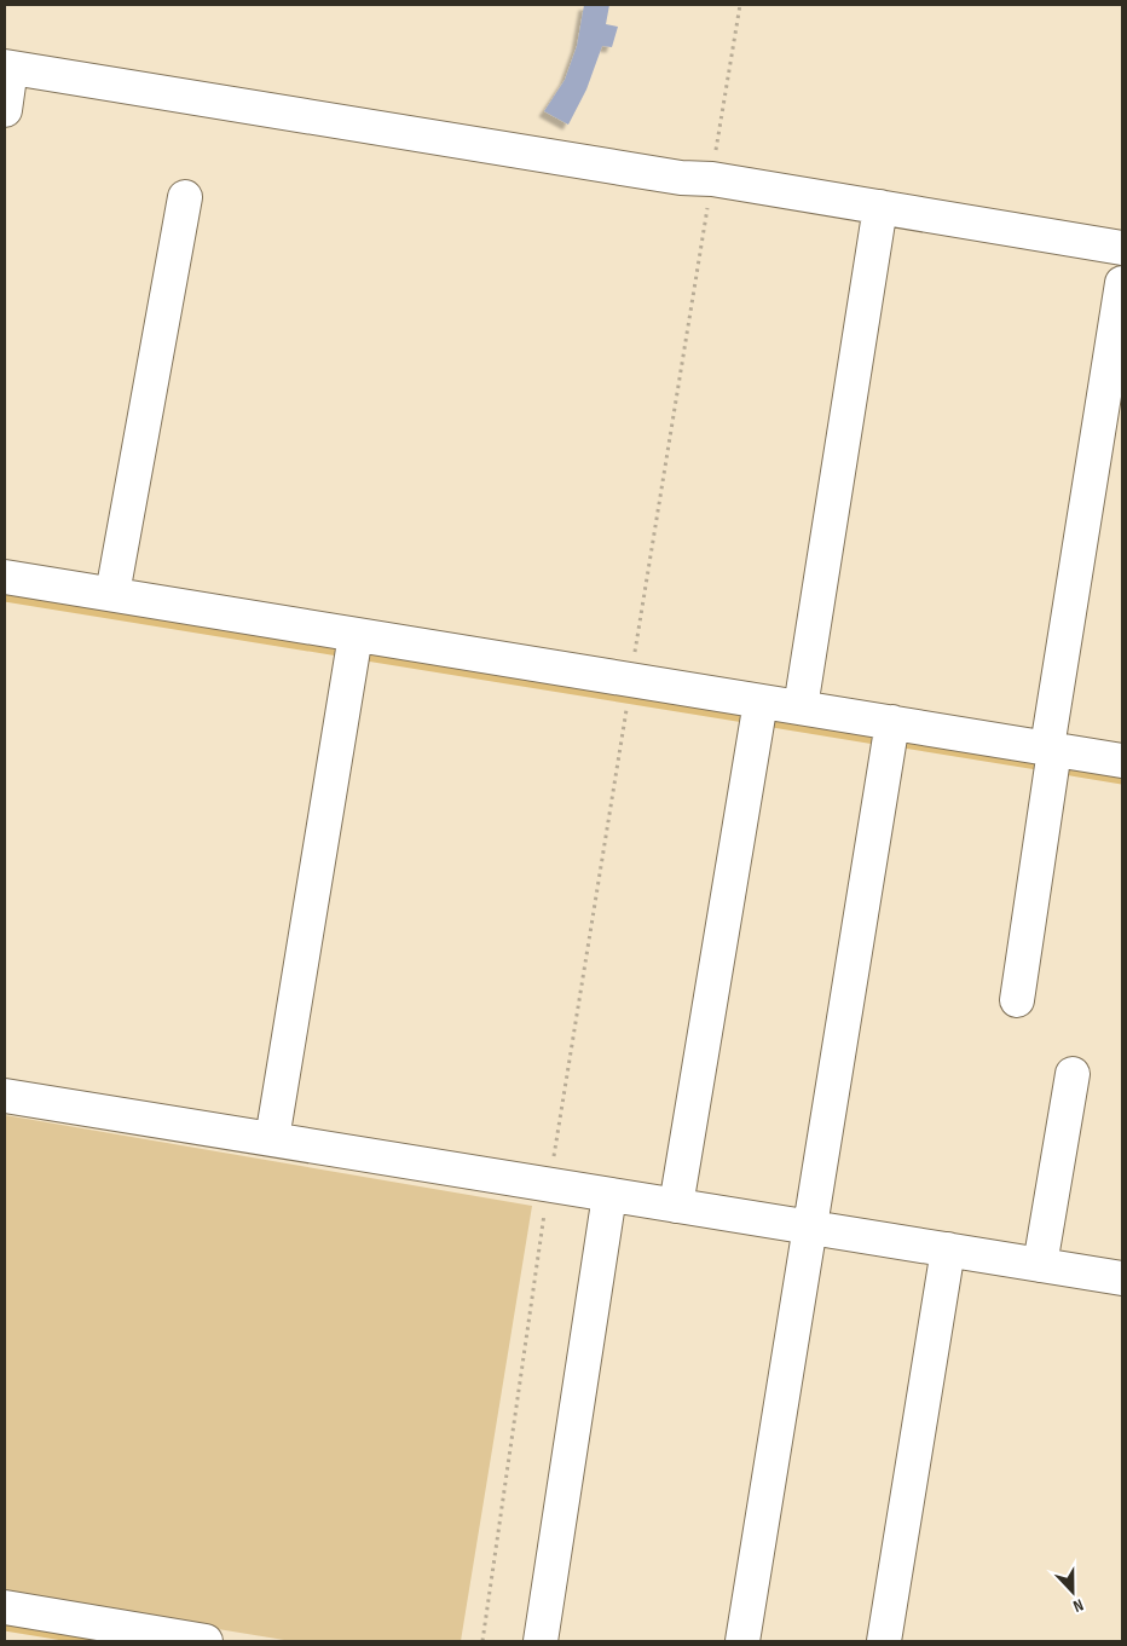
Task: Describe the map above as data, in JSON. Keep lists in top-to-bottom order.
{
  "north": "bottom"
}
